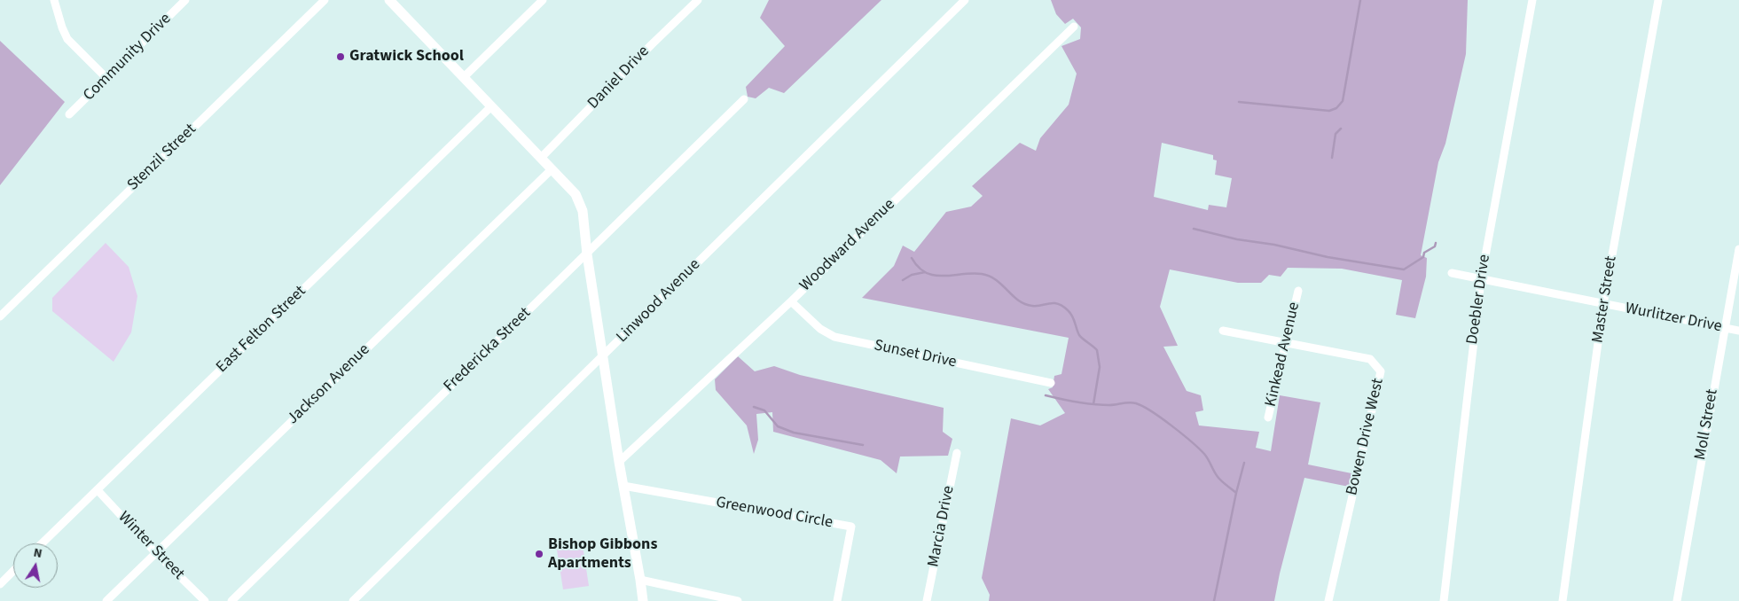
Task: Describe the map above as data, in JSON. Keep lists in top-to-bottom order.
{
  "streets": {
    "street": [
      "Community Drive",
      "Daniel Drive",
      "Stenzil Street",
      "Woodward Avenue",
      "Doebler Drive",
      "Master Street",
      "Linwood Avenue",
      "Wurlitzer Drive",
      "East Felton Street",
      "Fredericka Street",
      "Sunset Drive",
      "Kinkead Avenue",
      "Jackson Avenue",
      "Moll Street",
      "Bowen Drive West",
      "Greenwood Circle",
      "Marcia Drive",
      "Winter Street"
    ]
  },
  "crossings": [
    ["Woodward Avenue", "Sunset Drive"],
    ["Doebler Drive", "Wurlitzer Drive"],
    ["Master Street", "Wurlitzer Drive"],
    ["Wurlitzer Drive", "Moll Street"],
    ["East Felton Street", "Winter Street"],
    ["Kinkead Avenue", "Bowen Drive West"],
    ["Jackson Avenue", "Winter Street"]
  ],
  "places": ["Gratwick School", "Bishop Gibbons Apartments"],
  "north": "top"
}
